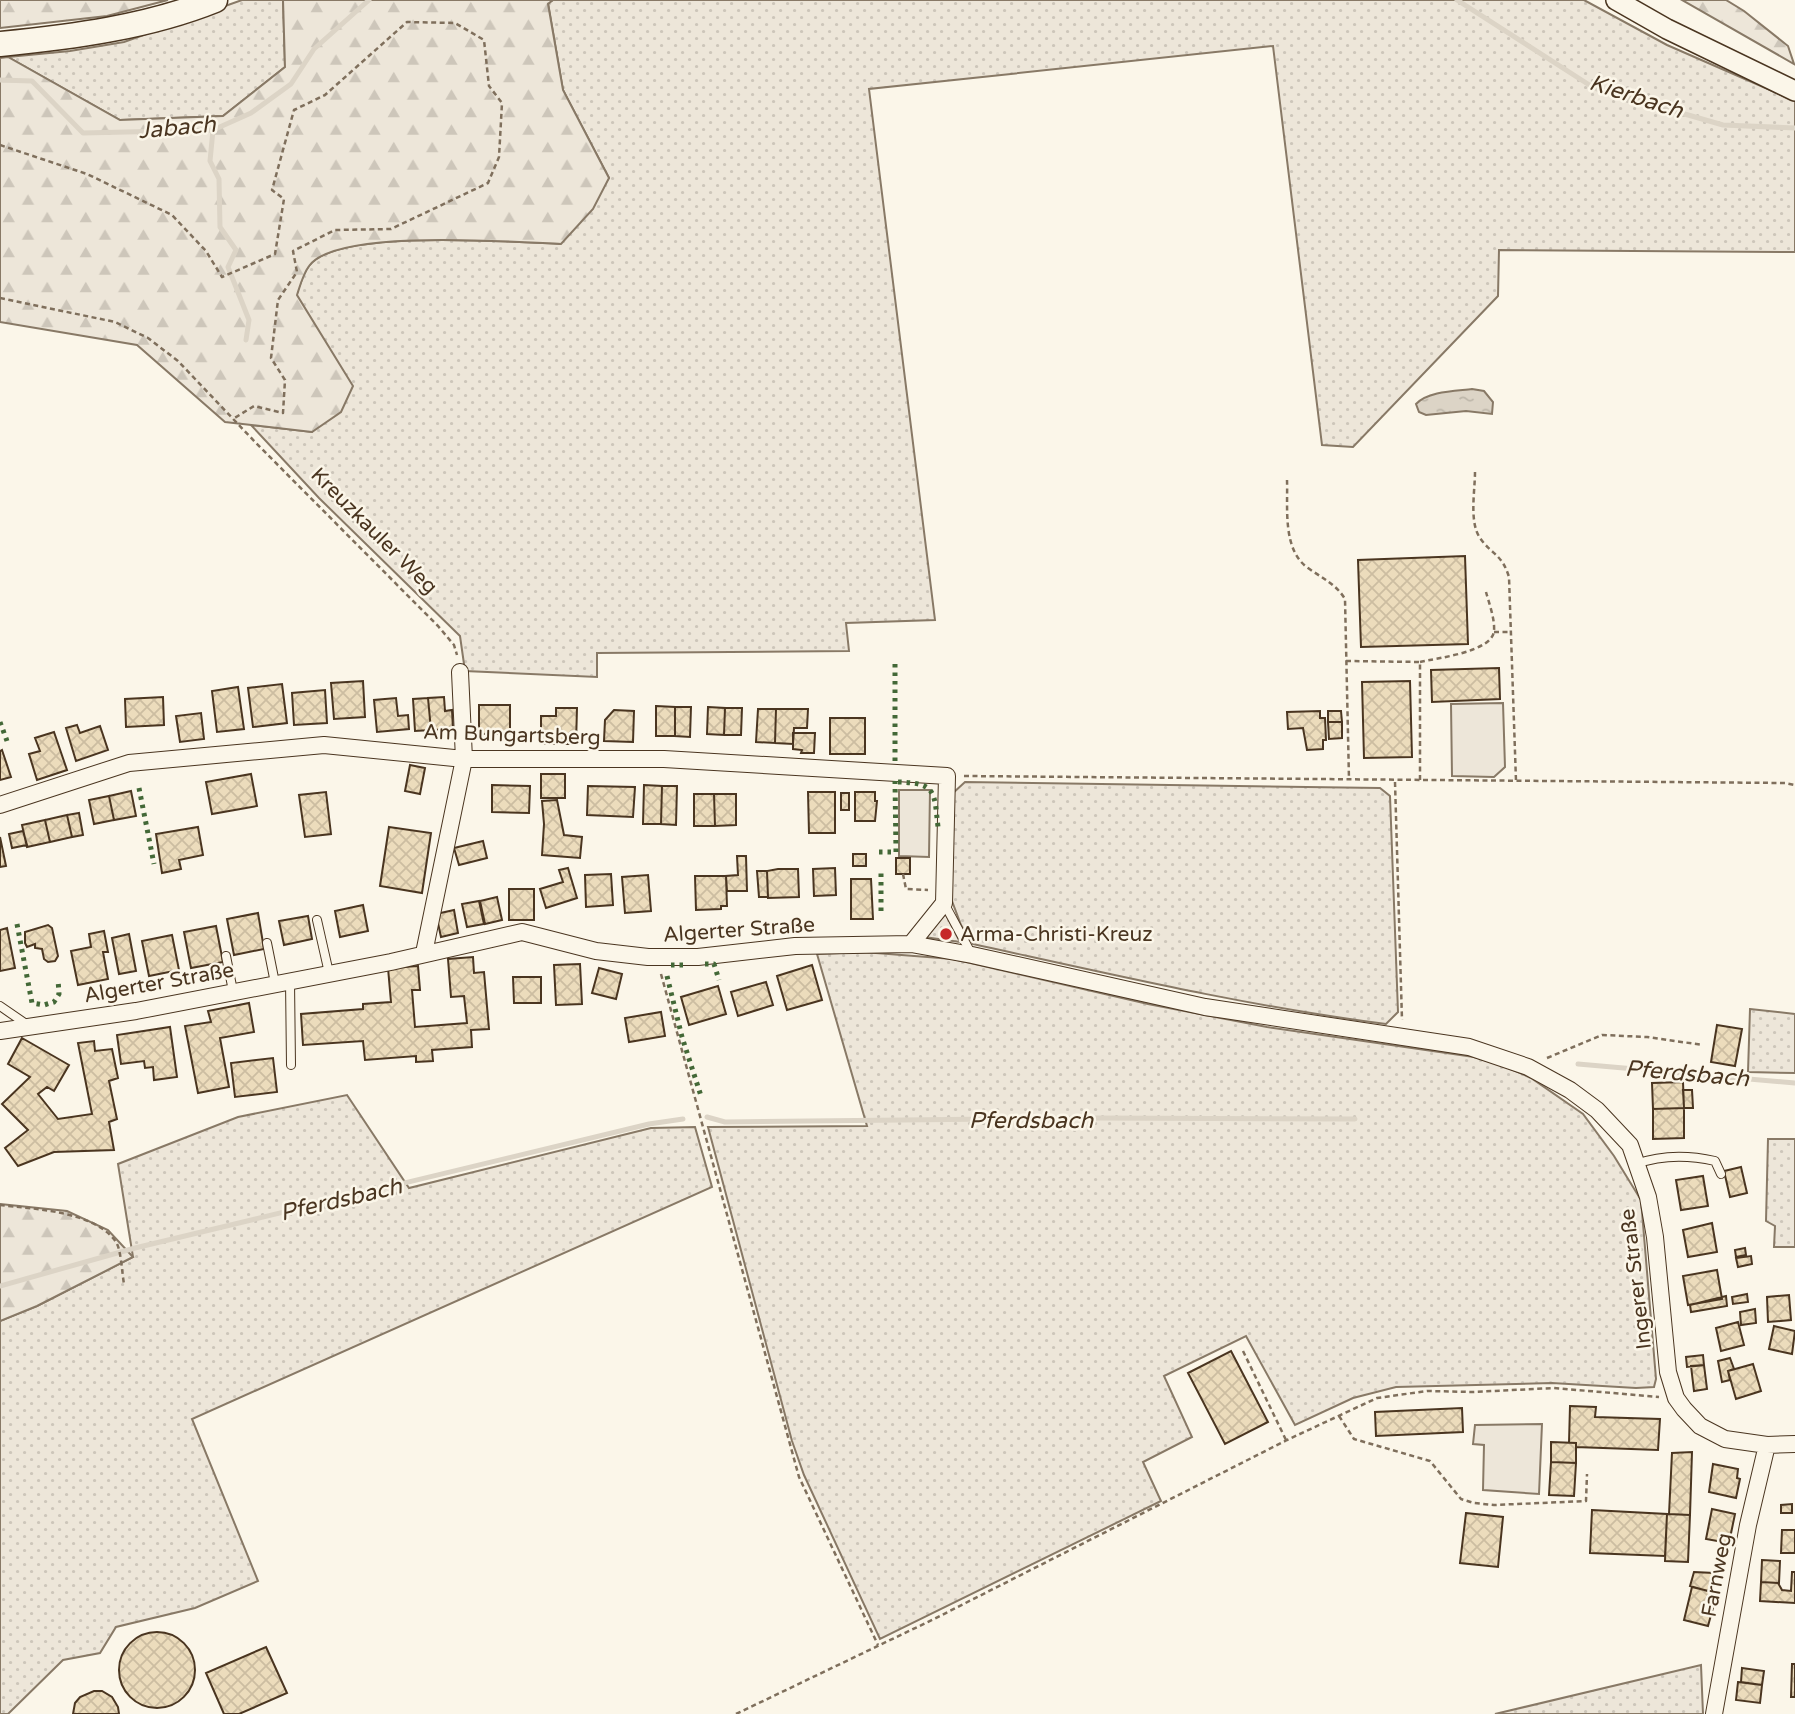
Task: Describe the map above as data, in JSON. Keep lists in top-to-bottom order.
{
  "streets": {
    "street": [
      "Am Bungartsberg",
      "Algerter Straße",
      "Ingerer Straße",
      "Farnweg"
    ],
    "path": ["Kreuzkauler Weg"]
  },
  "crossings": [
    ["Algerter Straße", "Ingerer Straße"],
    ["Ingerer Straße", "Farnweg"]
  ],
  "water": ["Kierbach", "Jabach", "Pferdsbach"],
  "places": ["Arma-Christi-Kreuz"]
}
